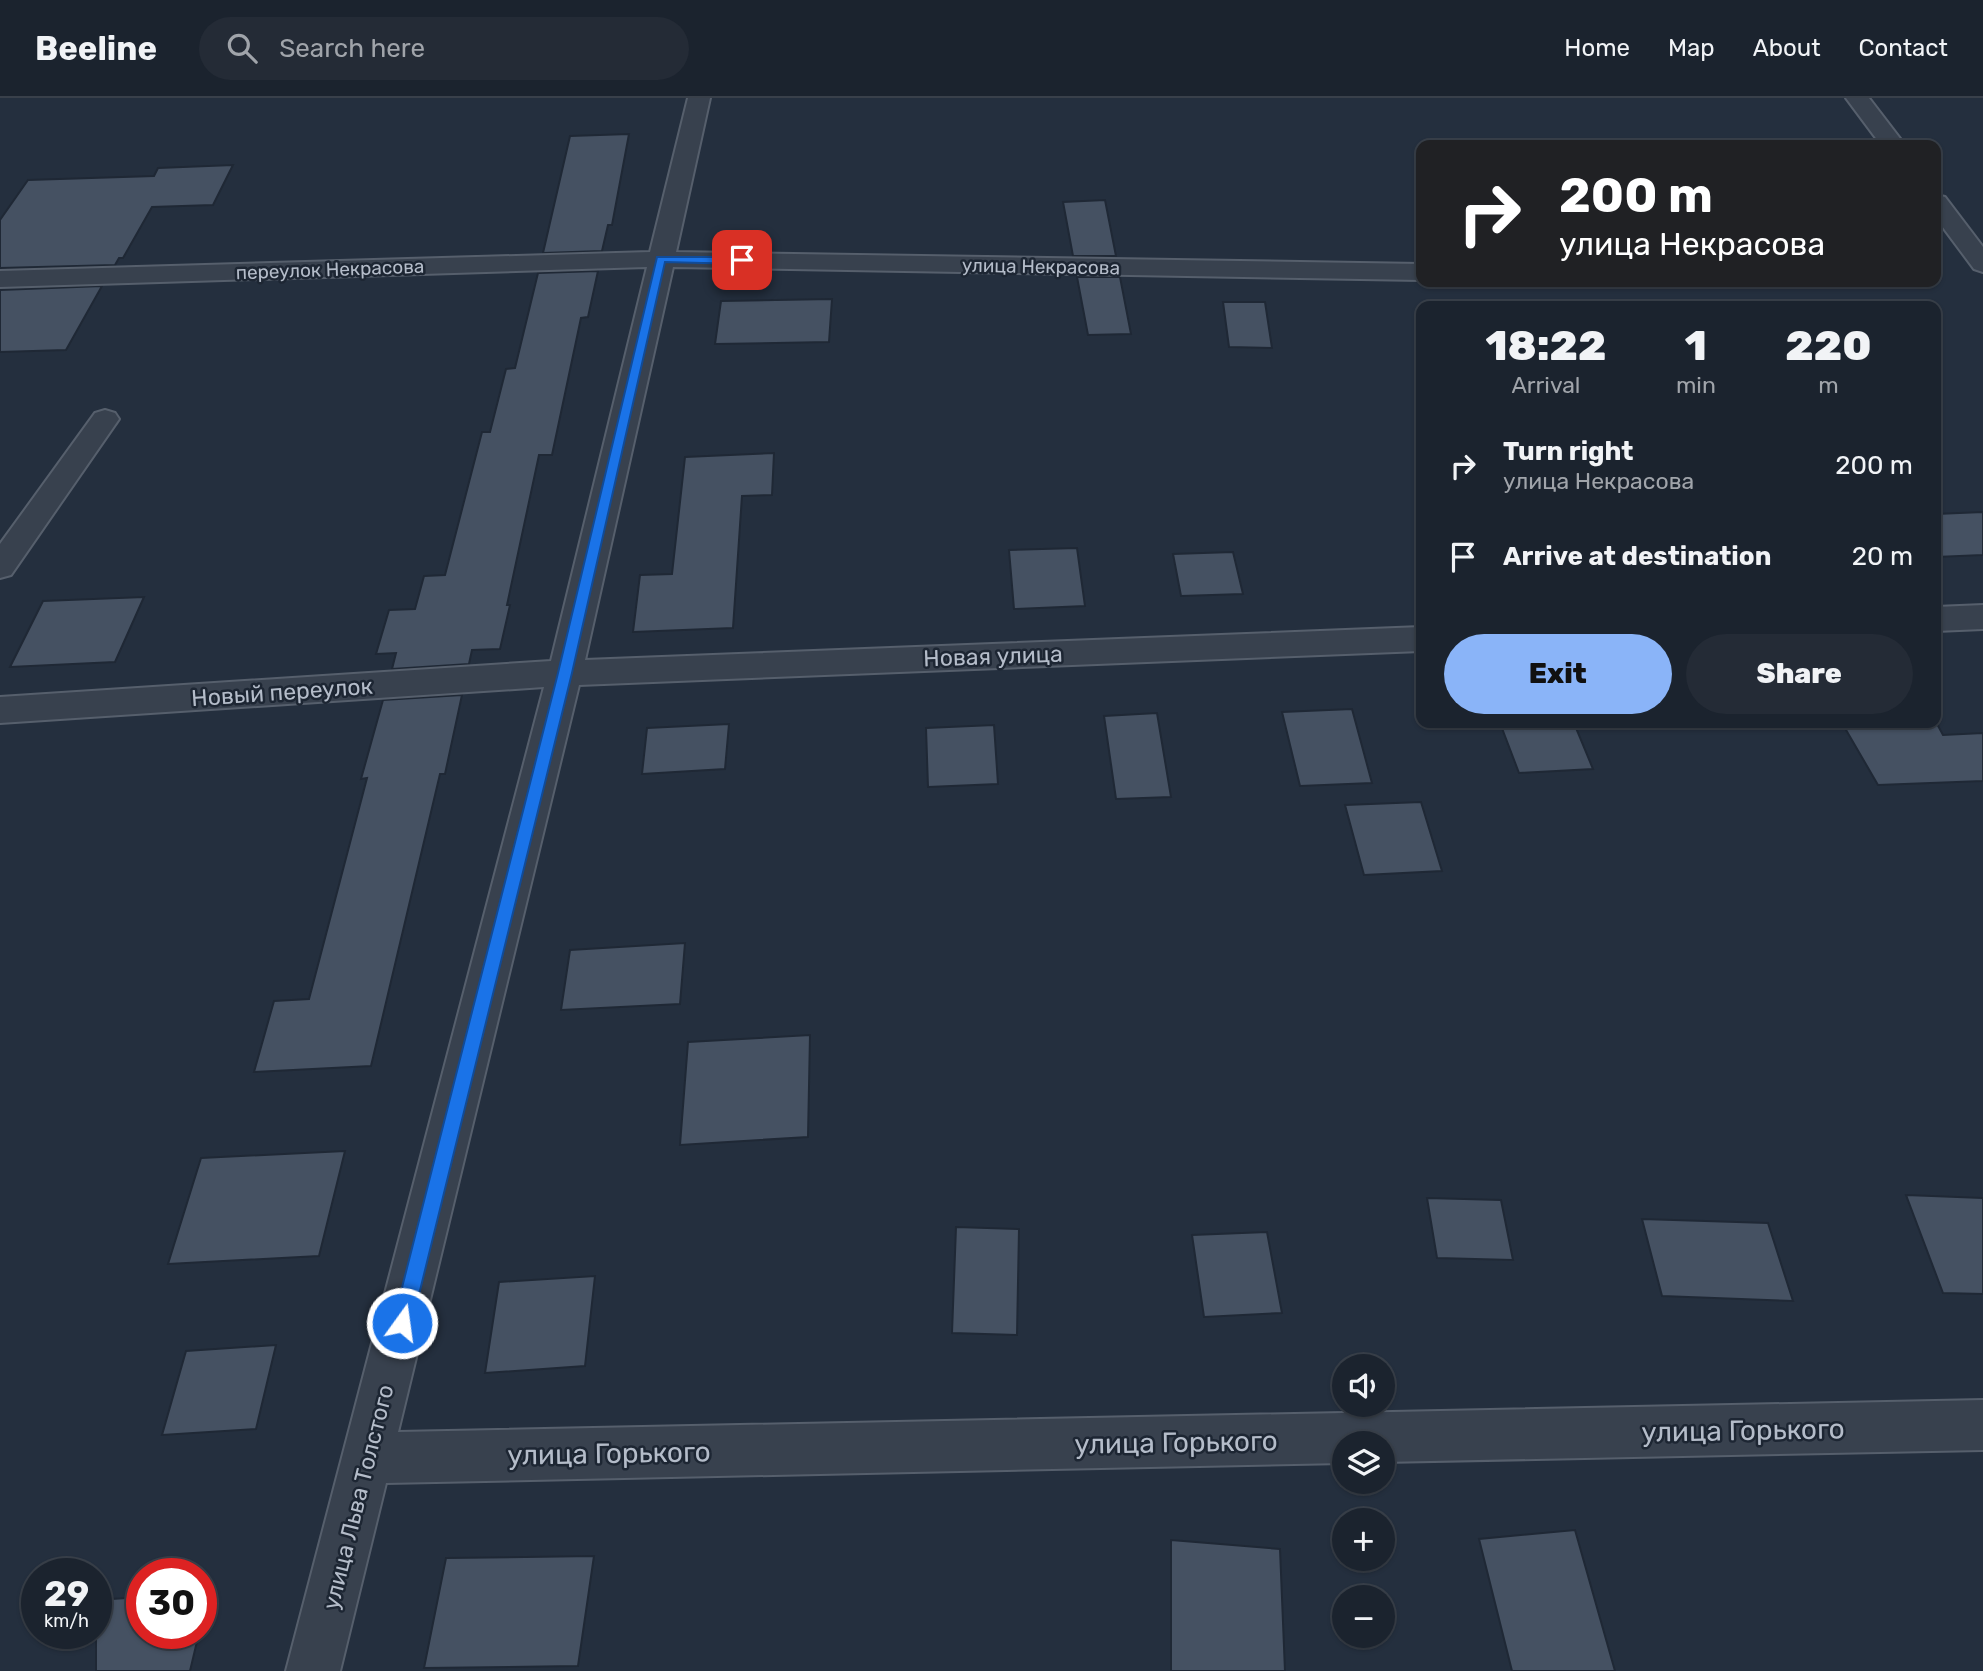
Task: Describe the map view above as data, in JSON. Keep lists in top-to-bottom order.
{
  "streets": {
    "street": [
      "улица Некрасова",
      "переулок Некрасова",
      "Новая улица",
      "Новый переулок",
      "улица Горького",
      "улица Льва Толстого"
    ]
  },
  "crossings": [
    ["улица Некрасова", "переулок Некрасова"],
    ["улица Некрасова", "улица Льва Толстого"],
    ["переулок Некрасова", "улица Льва Толстого"],
    ["Новая улица", "Новый переулок"],
    ["Новая улица", "улица Льва Толстого"],
    ["Новый переулок", "улица Льва Толстого"],
    ["улица Горького", "улица Льва Толстого"]
  ],
  "page": {
    "header": "Beeline",
    "search": "Search here",
    "nav": [
      "Home",
      "Map",
      "About",
      "Contact"
    ],
    "turn": ["200 m", "улица Некрасова"],
    "eta": [
      "18:22",
      "Arrival",
      "1",
      "min",
      "220",
      "m"
    ],
    "list": [
      {
        "name": "Turn right",
        "note": "улица Некрасова",
        "value": "200 m"
      },
      {
        "name": "Arrive at destination",
        "value": "20 m"
      }
    ],
    "buttons": ["Exit", "Share"],
    "map_buttons": ["+", "−"],
    "speed": "29 km/h",
    "limit": "30"
  }
}
